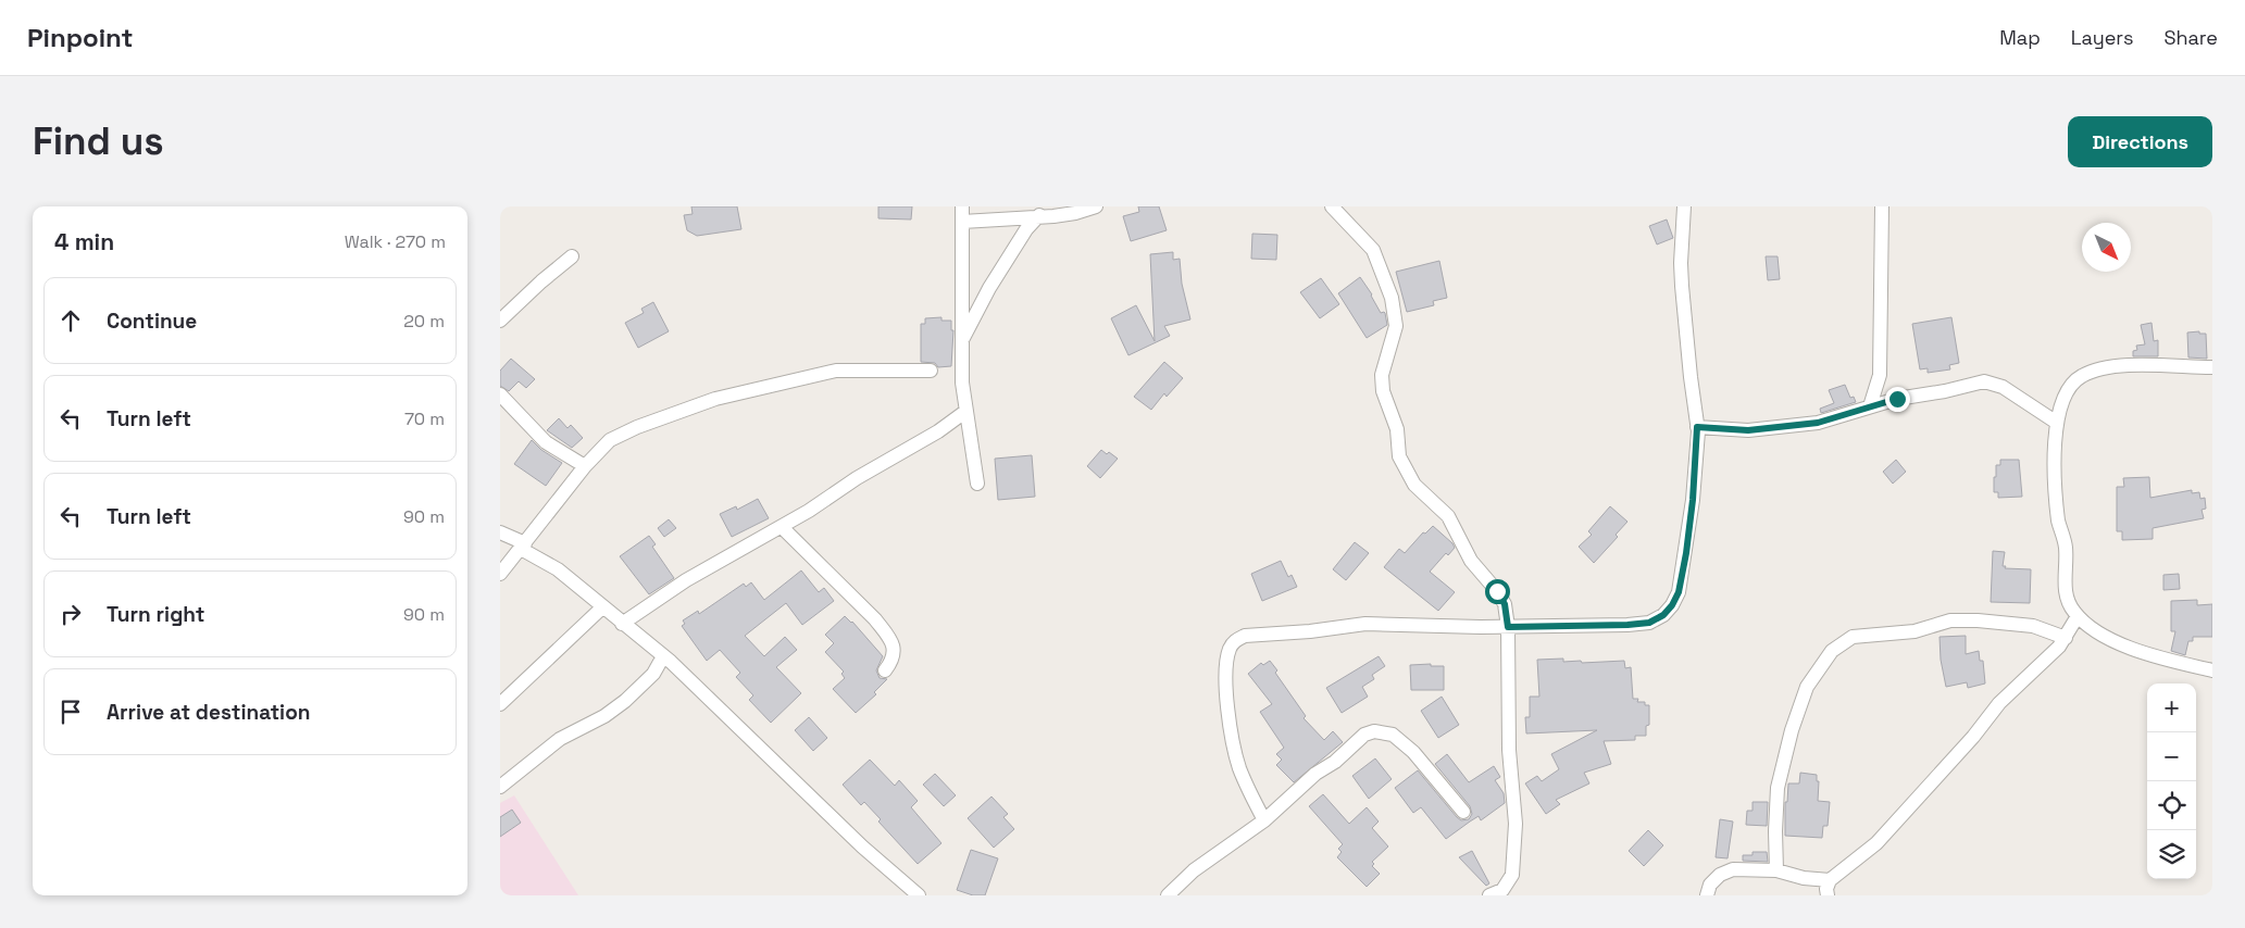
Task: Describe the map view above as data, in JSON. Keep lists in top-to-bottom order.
{
  "north": "bottom right",
  "page": {
    "header": "Pinpoint",
    "nav": ["Map", "Layers", "Share"],
    "buttons": "Directions",
    "title": "Find us",
    "heading": ["4 min", "Walk · 270 m"],
    "list": [
      ["Continue", "20 m"],
      ["Turn left", "70 m"],
      ["Turn left", "90 m"],
      ["Turn right", "90 m"],
      "Arrive at destination"
    ],
    "map_buttons": ["+", "−"]
  }
}
